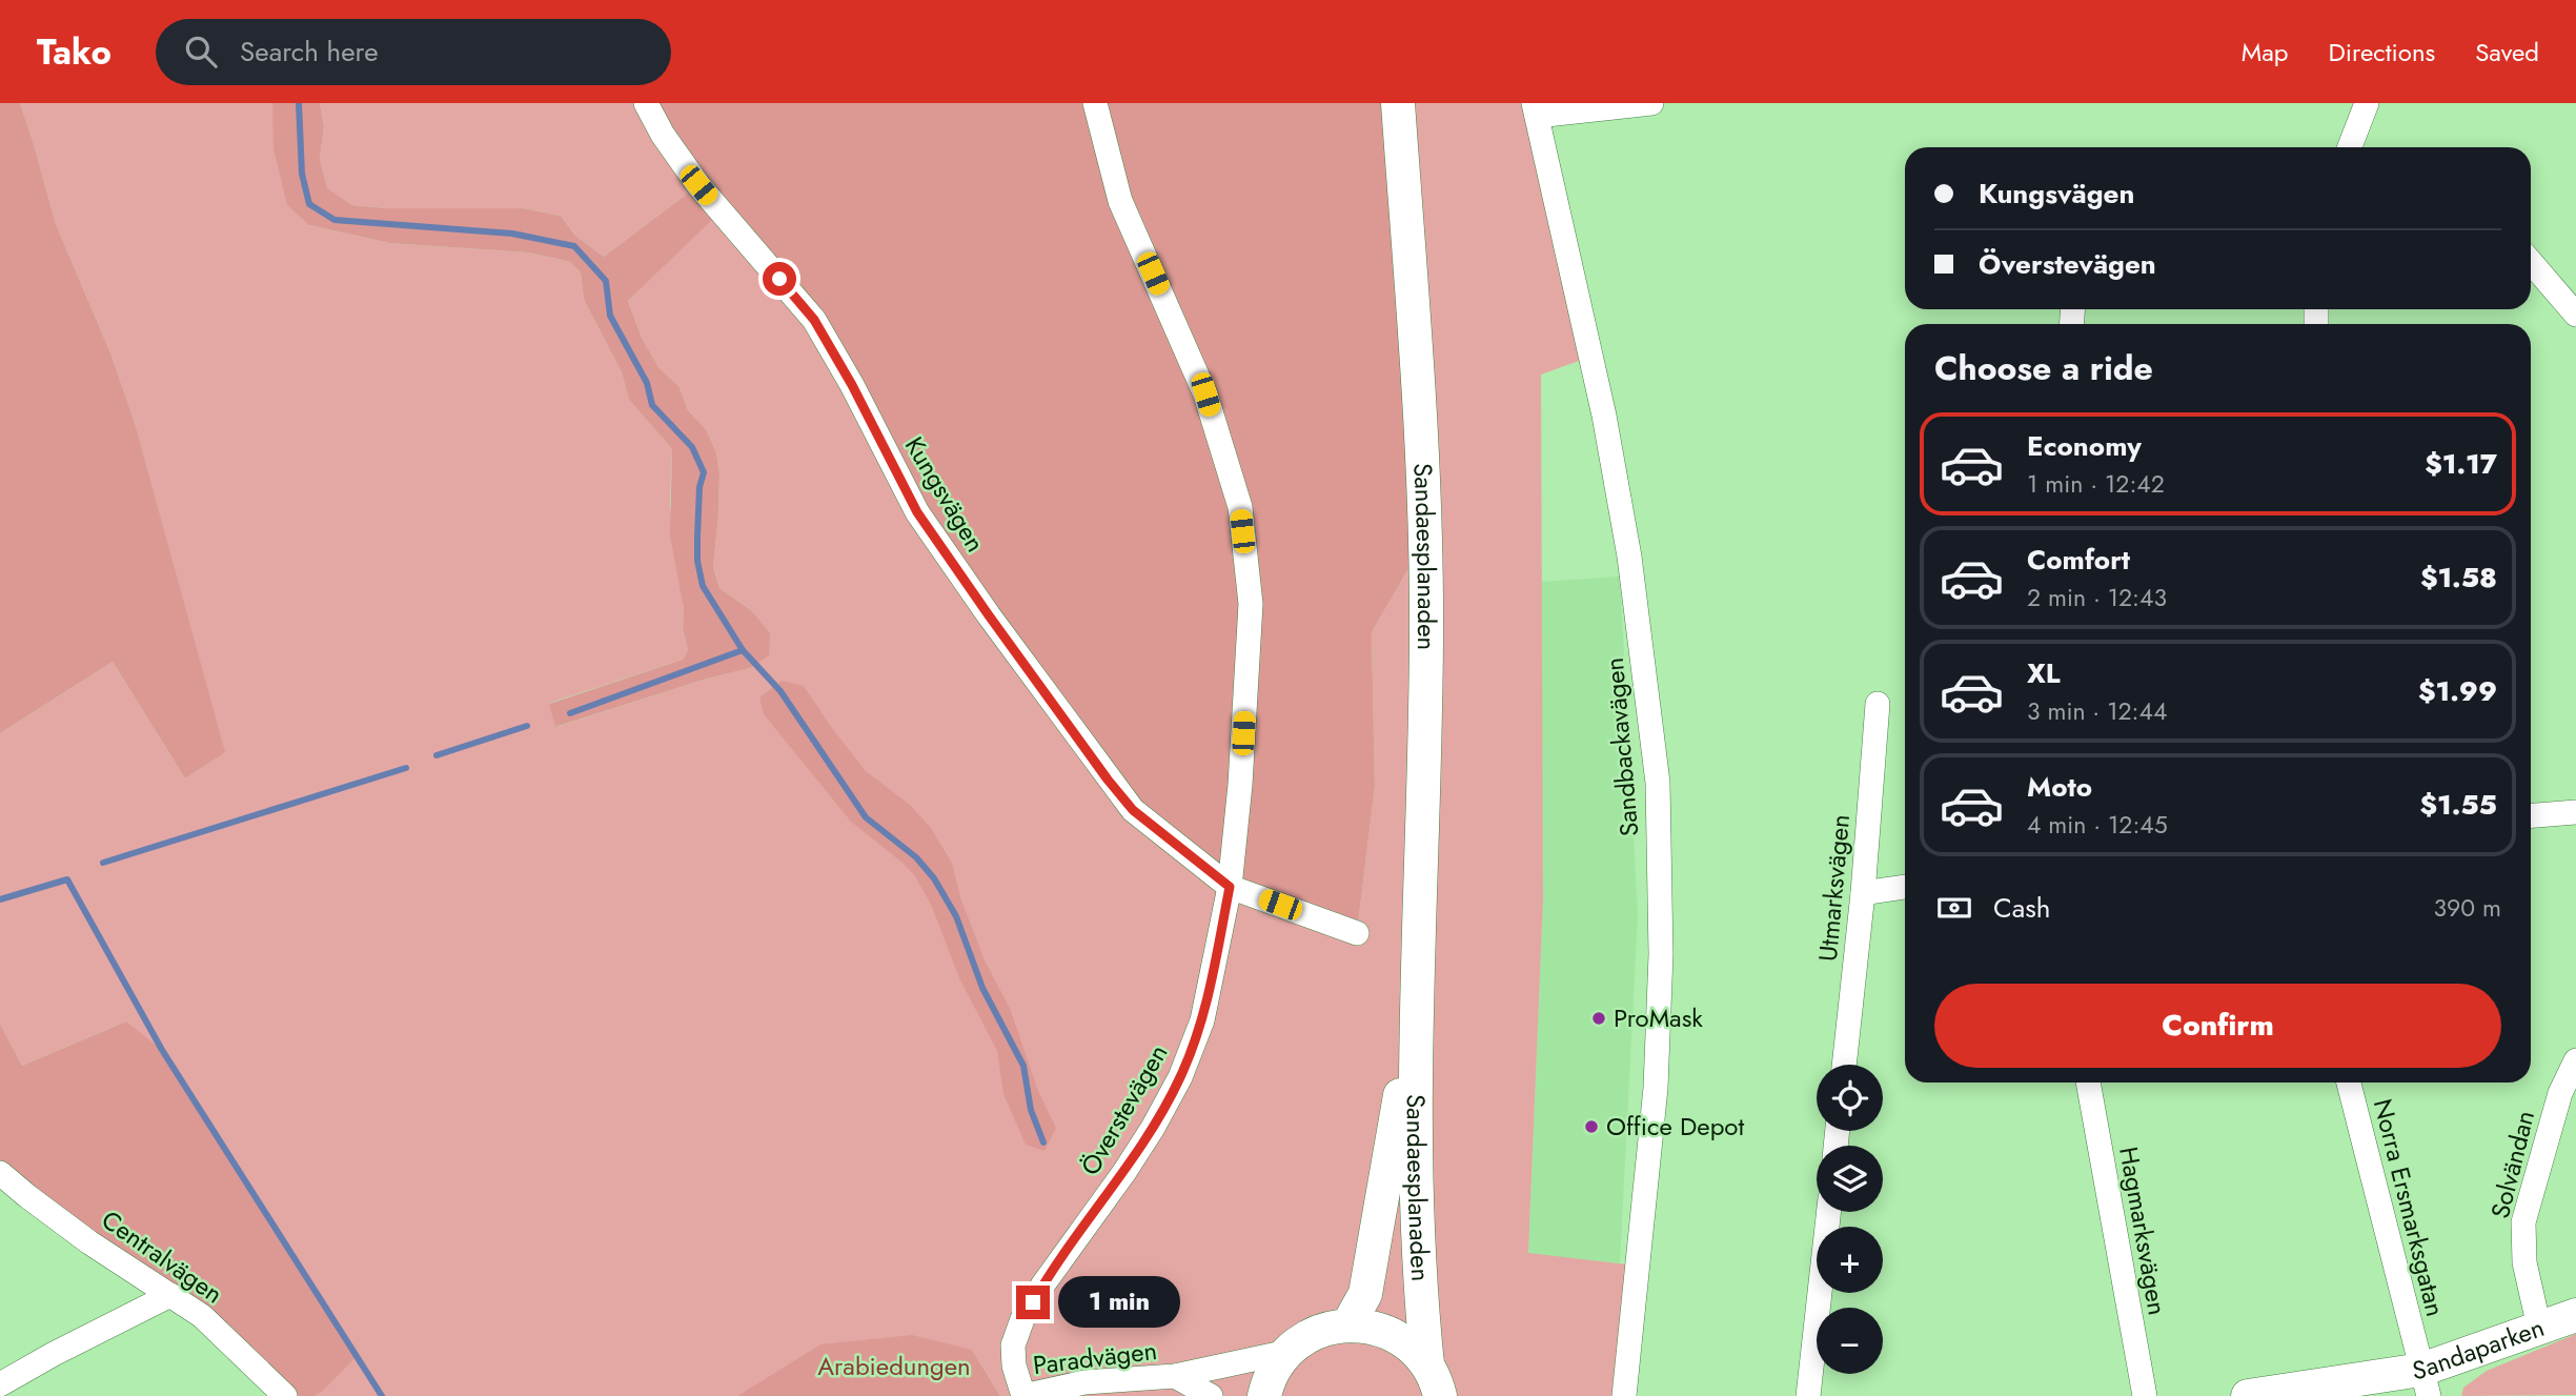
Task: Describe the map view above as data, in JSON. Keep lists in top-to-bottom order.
{
  "streets": {
    "main road": ["Sandaesplanaden", "Sandaparken"],
    "street": [
      "Kungsvägen",
      "Sandbackavägen",
      "Utmarksvägen",
      "Överstevägen",
      "Solvändan",
      "Norra Ersmarksgatan",
      "Hagmarksvägen",
      "Centralvägen",
      "Paradvägen"
    ]
  },
  "crossings": [
    ["Kungsvägen", "Överstevägen"],
    ["Överstevägen", "Paradvägen"],
    ["Solvändan", "Sandaparken"],
    ["Norra Ersmarksgatan", "Sandaparken"]
  ],
  "parks": ["Arabiedungen"],
  "places": ["ProMask", "Office Depot"],
  "page": {
    "header": "Tako",
    "search": "Search here",
    "nav": ["Map", "Directions", "Saved"],
    "banner": ["Kungsvägen", "Överstevägen"],
    "heading": "Choose a ride",
    "list": [
      {
        "name": "Economy",
        "note": "1 min · 12:42",
        "value": "$1.17"
      },
      {
        "name": "Comfort",
        "note": "2 min · 12:43",
        "value": "$1.58"
      },
      {
        "name": "XL",
        "note": "3 min · 12:44",
        "value": "$1.99"
      },
      {
        "name": "Moto",
        "note": "4 min · 12:45",
        "value": "$1.55"
      }
    ],
    "pay": ["Cash", "390 m"],
    "buttons": "Confirm",
    "map_buttons": ["+", "−"],
    "bubble": "1 min"
  }
}
